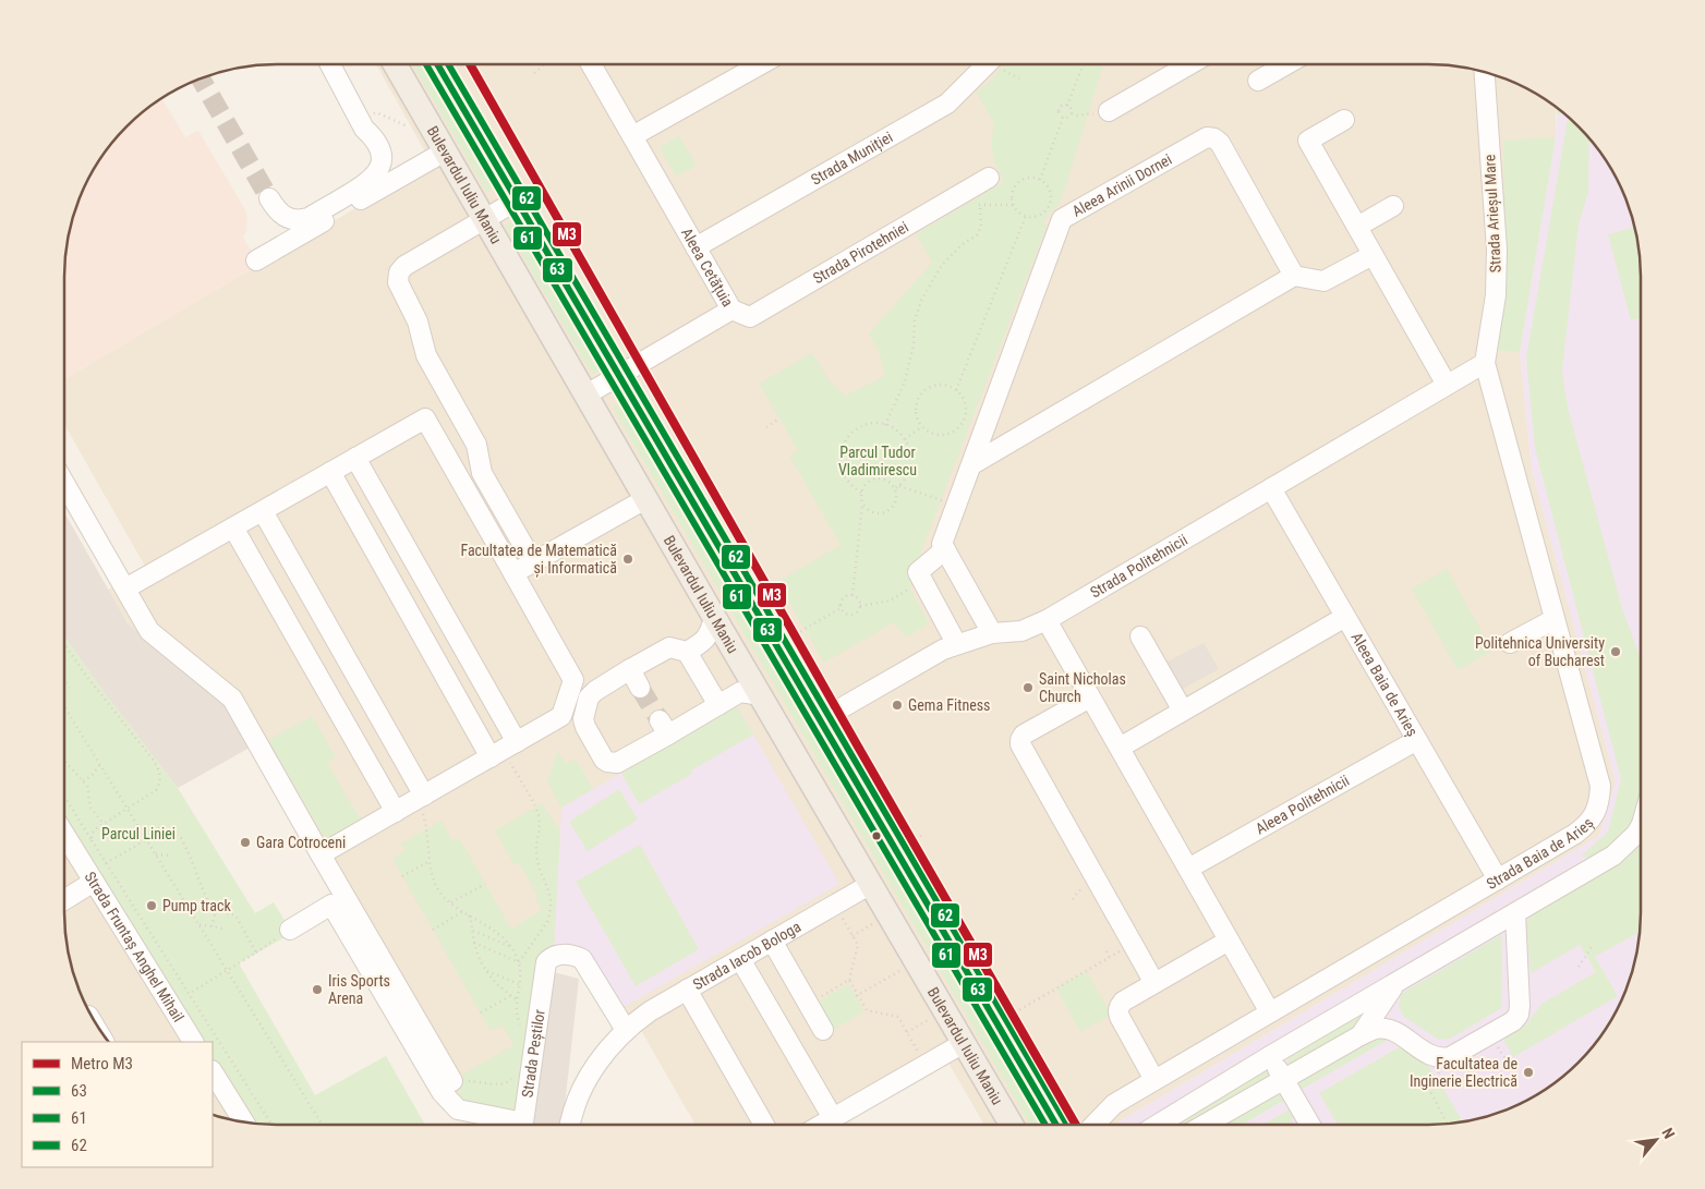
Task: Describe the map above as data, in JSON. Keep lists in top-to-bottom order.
{
  "streets": {
    "main road": ["Bulevardul Iuliu Maniu"],
    "street": [
      "Strada Muniției",
      "Aleea Arinii Dornei",
      "Strada Arieșul Mare",
      "Strada Pirotehniei",
      "Aleea Cetățuia",
      "Strada Politehnicii",
      "Aleea Baia de Arieș",
      "Aleea Politehnicii",
      "Strada Baia de Arieș",
      "Strada Fruntaș Anghel Mihail",
      "Strada Iacob Bologa",
      "Strada Peștilor"
    ]
  },
  "crossings": [
    ["Strada Muniției", "Aleea Cetățuia"],
    ["Bulevardul Iuliu Maniu", "Aleea Cetățuia"],
    ["Bulevardul Iuliu Maniu", "Strada Iacob Bologa"],
    ["Strada Arieșul Mare", "Strada Politehnicii"],
    ["Strada Arieșul Mare", "Strada Baia de Arieș"],
    ["Strada Pirotehniei", "Aleea Cetățuia"],
    ["Strada Politehnicii", "Aleea Baia de Arieș"],
    ["Strada Politehnicii", "Strada Baia de Arieș"],
    ["Aleea Baia de Arieș", "Aleea Politehnicii"],
    ["Aleea Baia de Arieș", "Strada Baia de Arieș"],
    ["Strada Iacob Bologa", "Strada Peștilor"]
  ],
  "parks": ["Parcul Tudor Vladimirescu", "Parcul Liniei"],
  "places": [
    "Facultatea de Matematică și Informatică",
    "Politehnica University of Bucharest",
    "Saint Nicholas Church",
    "Gema Fitness",
    "Gara Cotroceni",
    "Pump track",
    "Iris Sports Arena",
    "Facultatea de Inginerie Electrică"
  ],
  "lines": [
    "metro line M3",
    "transit line 63",
    "transit line 61",
    "transit line 62"
  ],
  "legend": [
    "Metro M3",
    "63",
    "61",
    "62"
  ],
  "north": "top right"
}
